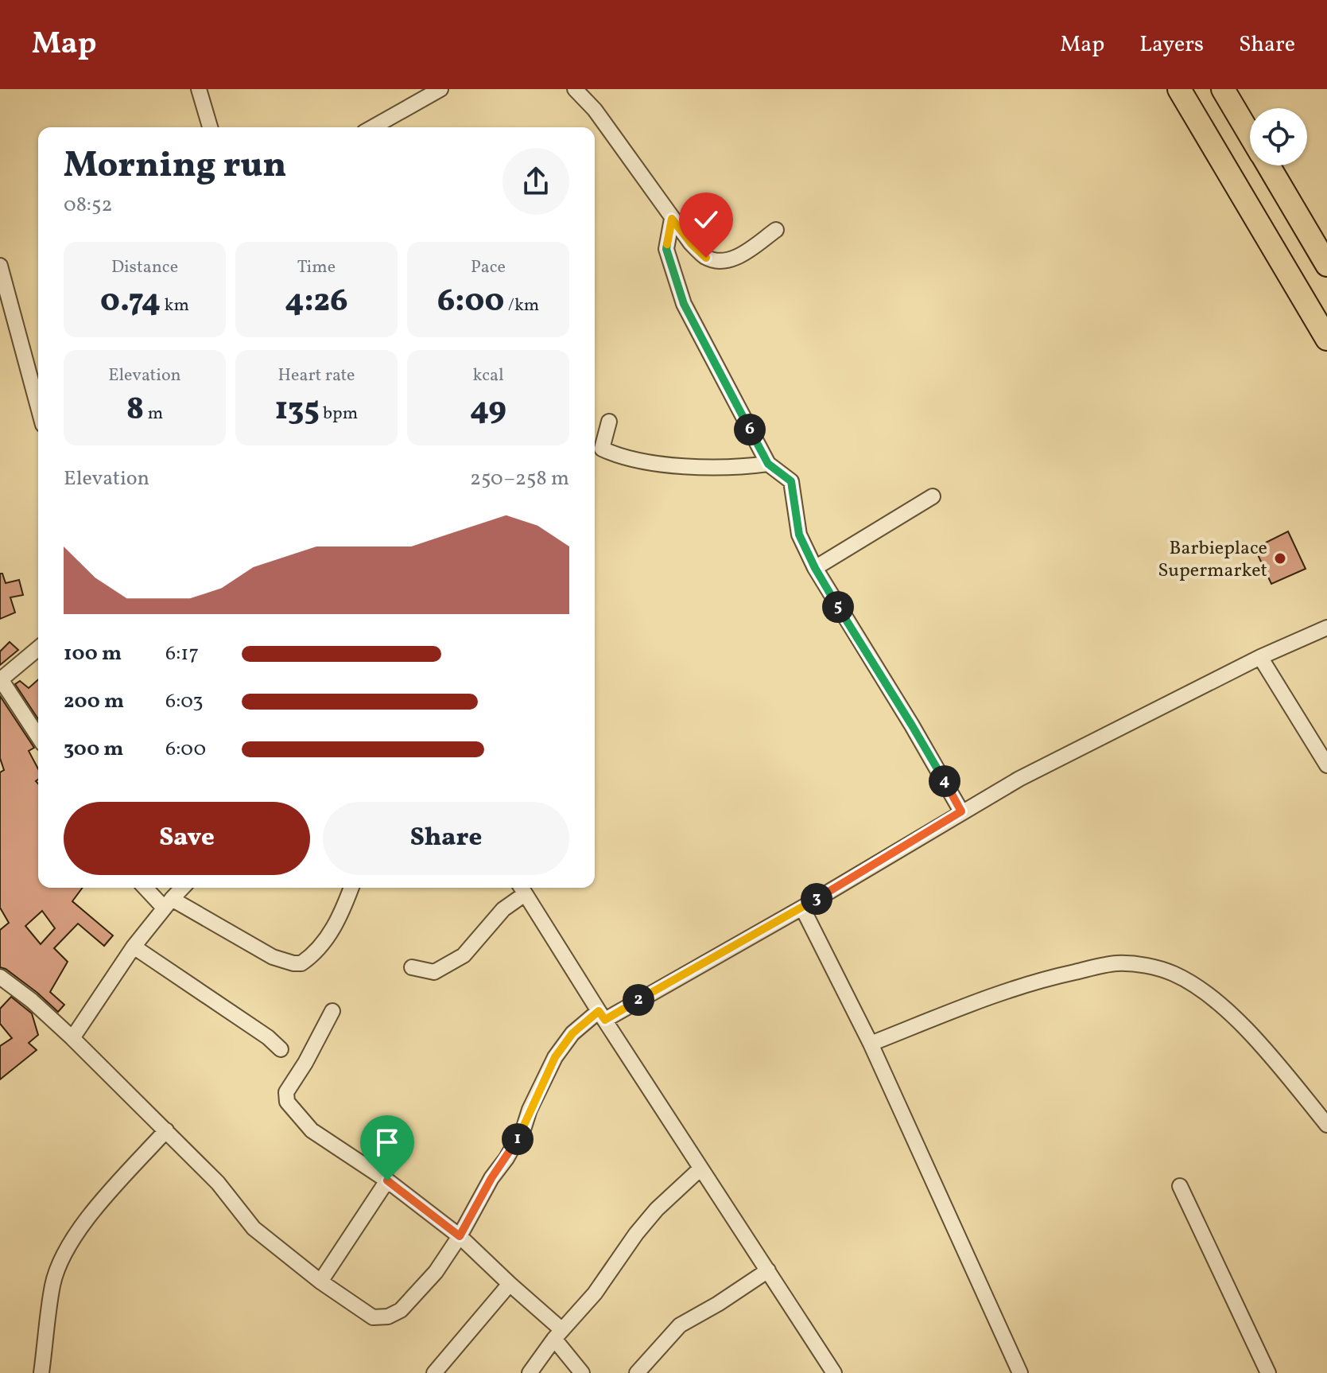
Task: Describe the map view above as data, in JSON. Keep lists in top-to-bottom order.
{
  "places": ["Barbieplace Supermarket"],
  "page": {
    "header": "Map",
    "nav": ["Map", "Layers", "Share"],
    "heading": ["Morning run", "08:52"],
    "stats": [
      ["Distance", "0.74 km"],
      ["Time", "4:26"],
      ["Pace", "6:00 /km"],
      ["Elevation", "8 m"],
      ["Heart rate", "135 bpm"],
      ["kcal", "49"]
    ],
    "pins": [
      "6",
      "5",
      "4",
      "3",
      "2",
      "1"
    ],
    "chart": ["Elevation", "250–258 m"],
    "list": [
      {
        "name": "100 m",
        "note": "6:17"
      },
      {
        "name": "200 m",
        "note": "6:03"
      },
      {
        "name": "300 m",
        "note": "6:00"
      }
    ],
    "buttons": ["Save", "Share"]
  }
}
